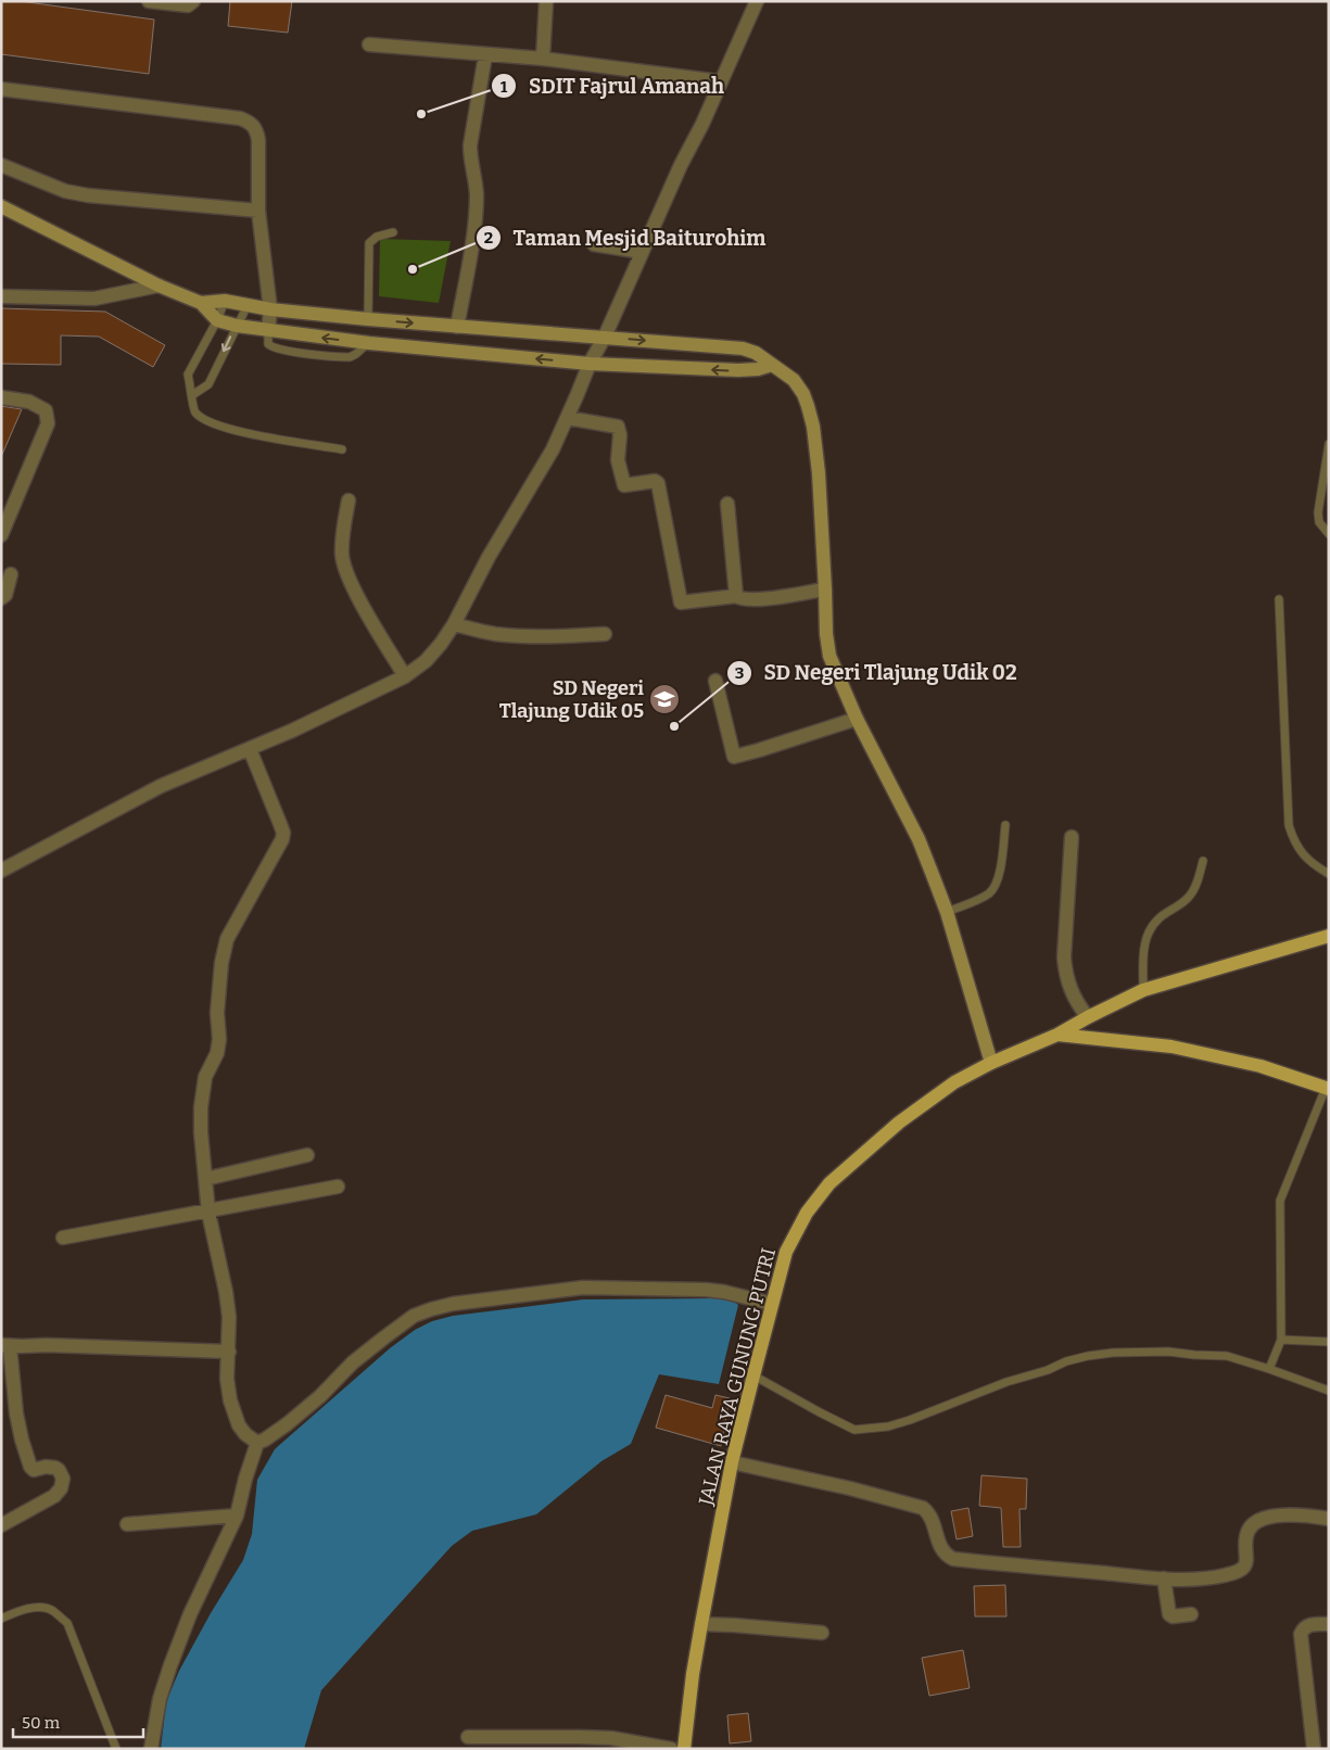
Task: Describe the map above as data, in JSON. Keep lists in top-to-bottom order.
{
  "streets": {
    "main road": ["JALAN RAYA GUNUNG PUTRI"]
  },
  "places": {
    "other": ["SDIT Fajrul Amanah", "Taman Mesjid Baiturohim", "SD Negeri Tlajung Udik 02"],
    "school or university": ["SD Negeri Tlajung Udik 05"]
  },
  "scale_bar": "50 m"
}
